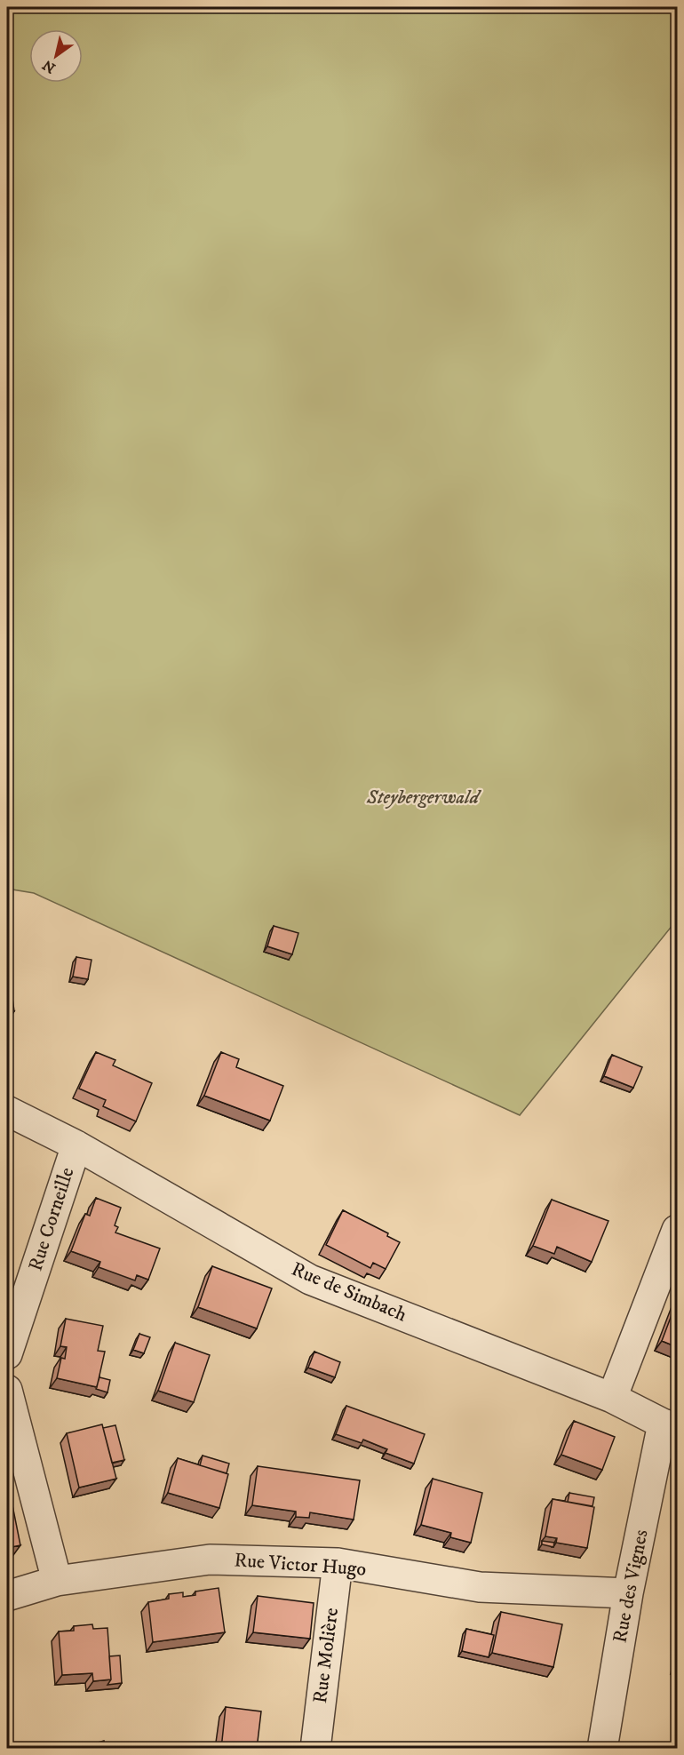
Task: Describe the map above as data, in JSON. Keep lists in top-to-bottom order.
{
  "streets": {
    "street": [
      "Rue Corneille",
      "Rue de Simbach",
      "Rue Victor Hugo",
      "Rue des Vignes",
      "Rue Molière"
    ]
  },
  "crossings": [
    ["Rue Corneille", "Rue de Simbach"],
    ["Rue de Simbach", "Rue des Vignes"],
    ["Rue Victor Hugo", "Rue des Vignes"],
    ["Rue Victor Hugo", "Rue Molière"]
  ],
  "parks": ["Steybergerwald"],
  "north": "bottom left"
}
